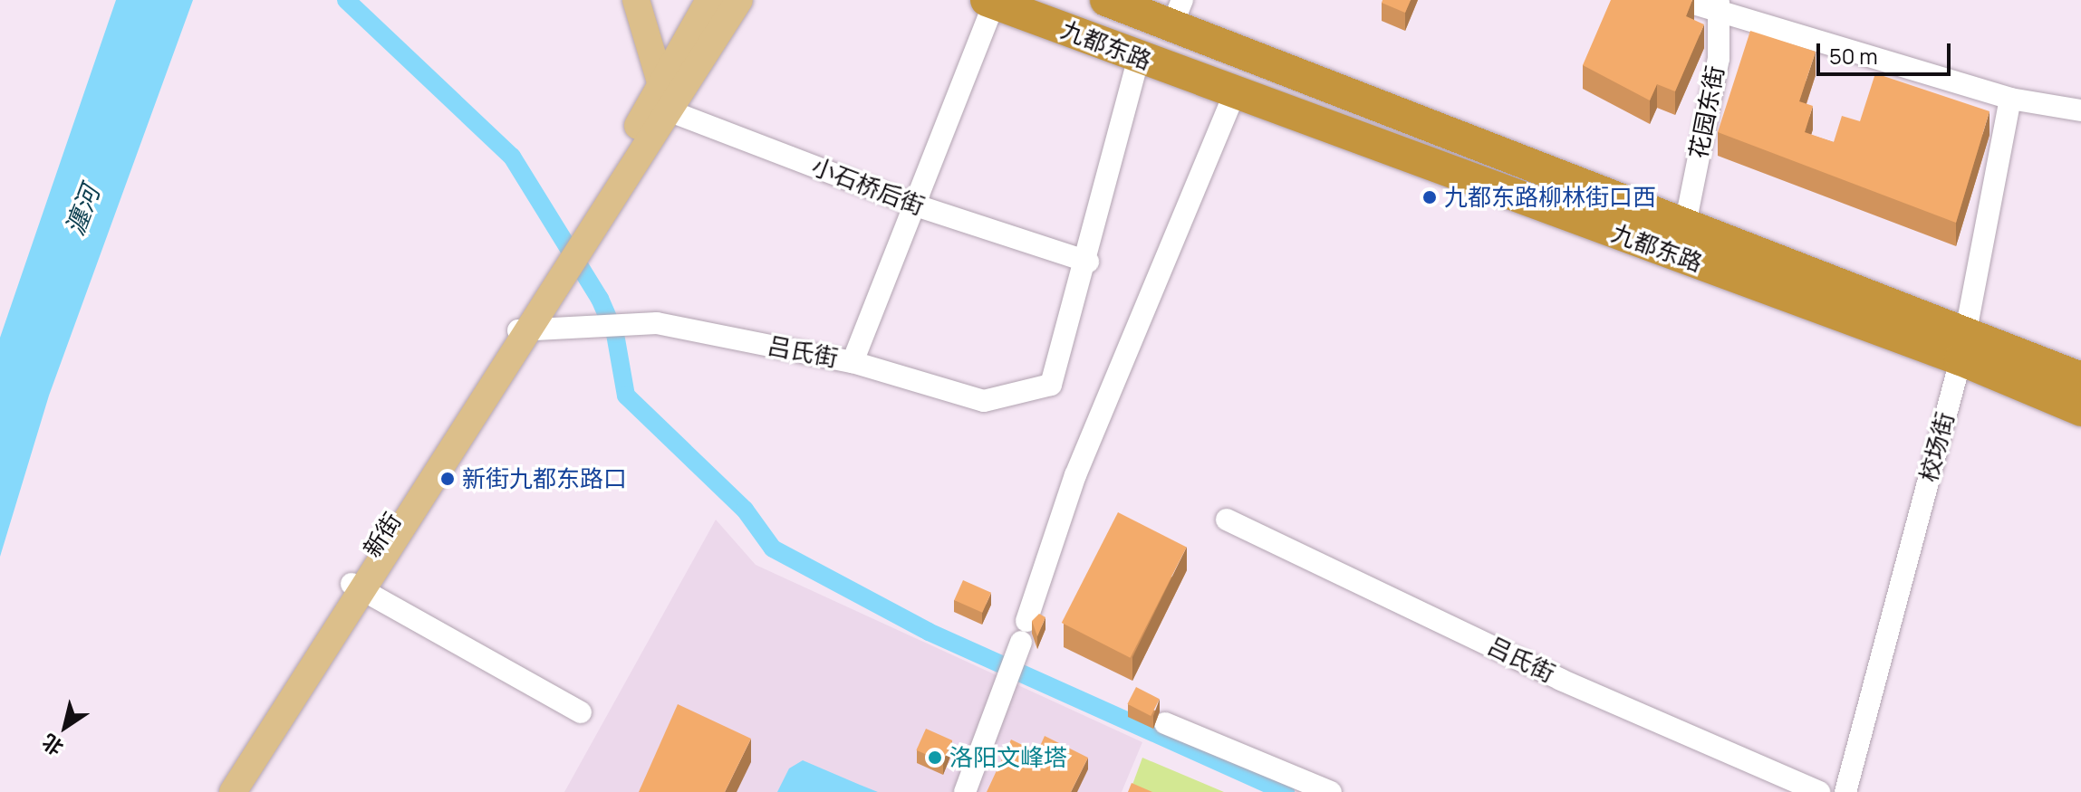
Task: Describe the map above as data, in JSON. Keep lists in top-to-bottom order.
{
  "streets": {
    "highway": ["九都东路"],
    "main road": ["新街"],
    "street": [
      "花园东街",
      "小石桥后街",
      "吕氏街",
      "校场街"
    ]
  },
  "crossings": [
    ["九都东路", "花园东街"],
    ["九都东路", "校场街"],
    ["小石桥后街", "吕氏街"],
    ["小石桥后街", "新街"],
    ["吕氏街", "新街"]
  ],
  "water": ["瀍河"],
  "places": ["九都东路柳林街口西", "新街九都东路口", "洛阳文峰塔"],
  "scale_bar": "50 m",
  "north": "bottom left"
}
